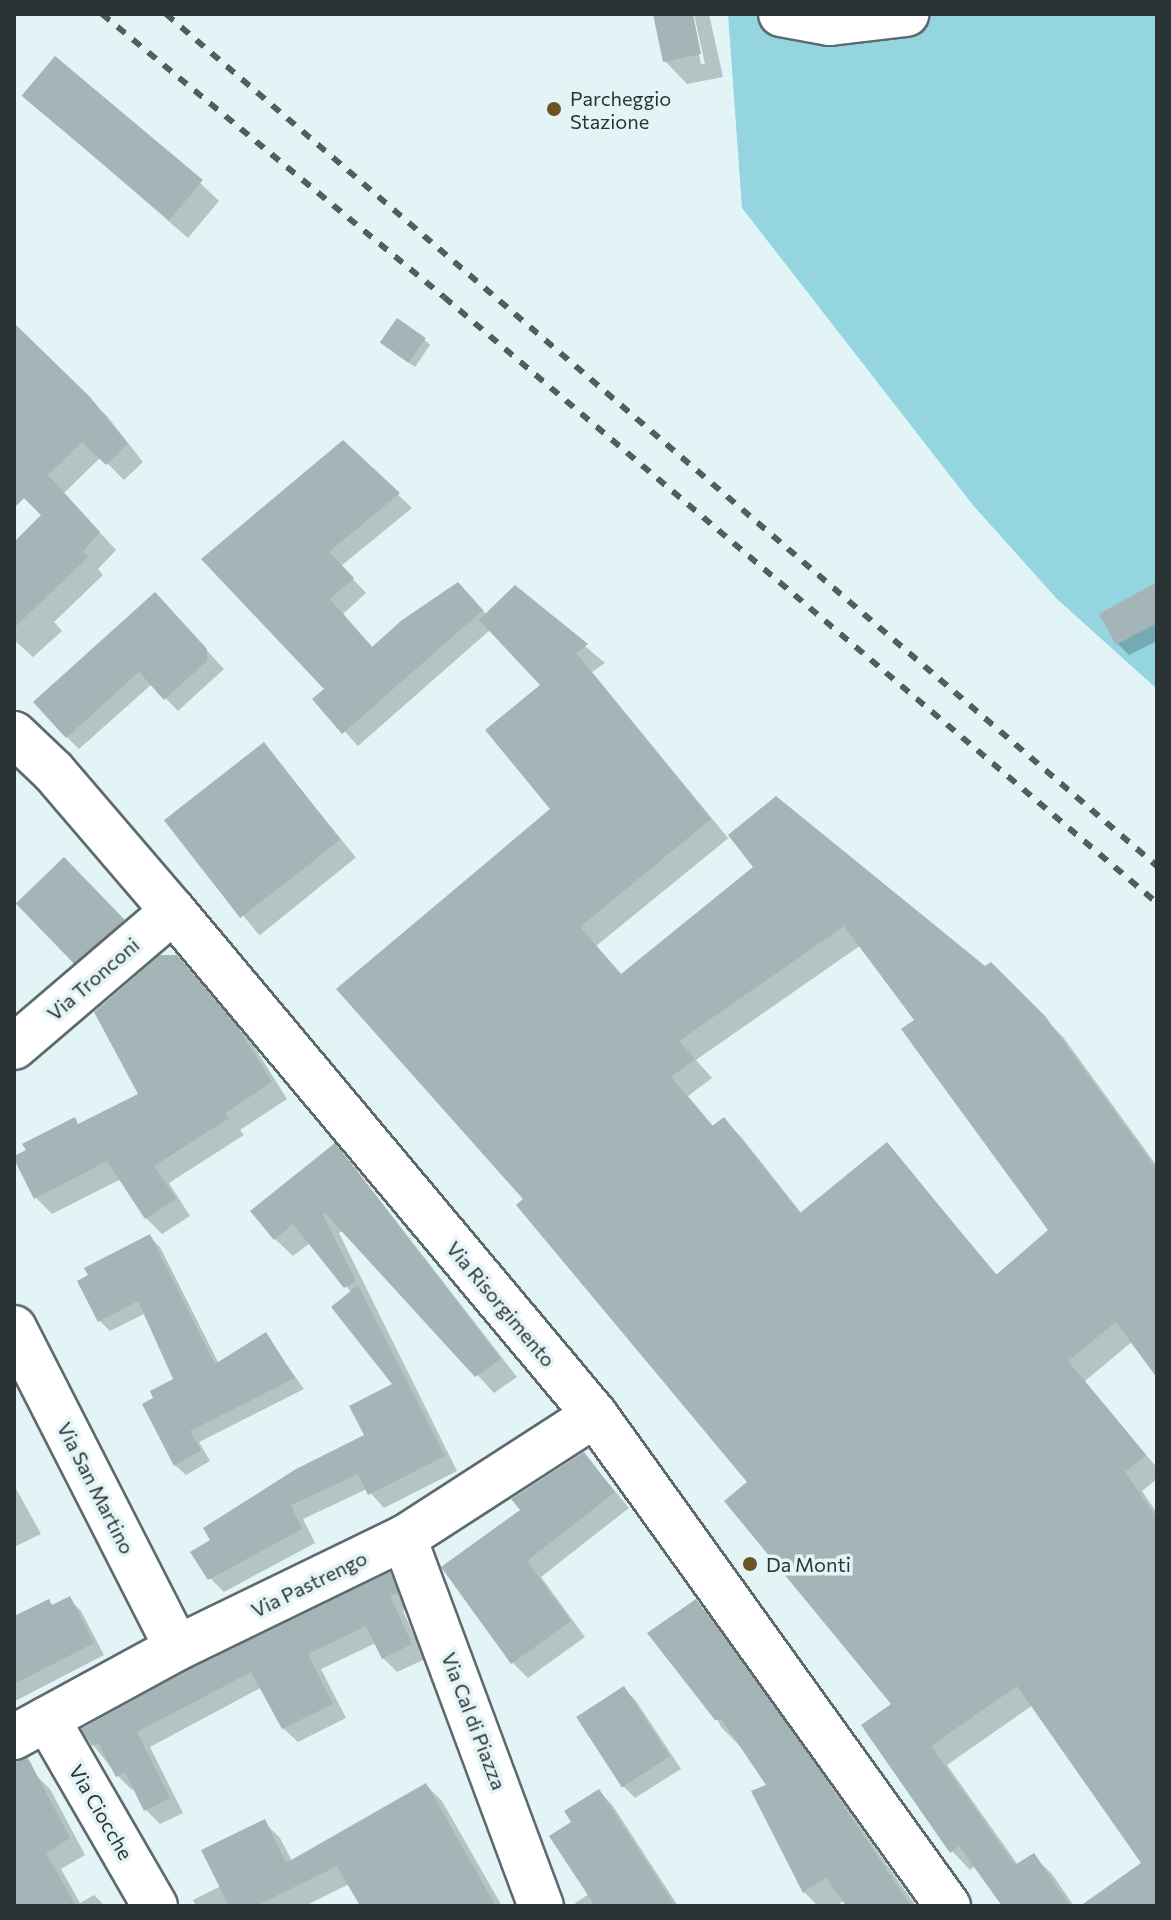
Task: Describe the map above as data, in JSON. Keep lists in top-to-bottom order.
{
  "streets": {
    "street": [
      "Via Tronconi",
      "Via Risorgimento",
      "Via San Martino",
      "Via Pastrengo",
      "Via Cal di Piazza",
      "Via Ciocche"
    ]
  },
  "crossings": [
    ["Via Tronconi", "Via Risorgimento"],
    ["Via Risorgimento", "Via Pastrengo"],
    ["Via San Martino", "Via Pastrengo"],
    ["Via Pastrengo", "Via Cal di Piazza"],
    ["Via Pastrengo", "Via Ciocche"]
  ],
  "places": ["Parcheggio Stazione", "Da Monti"]
}
